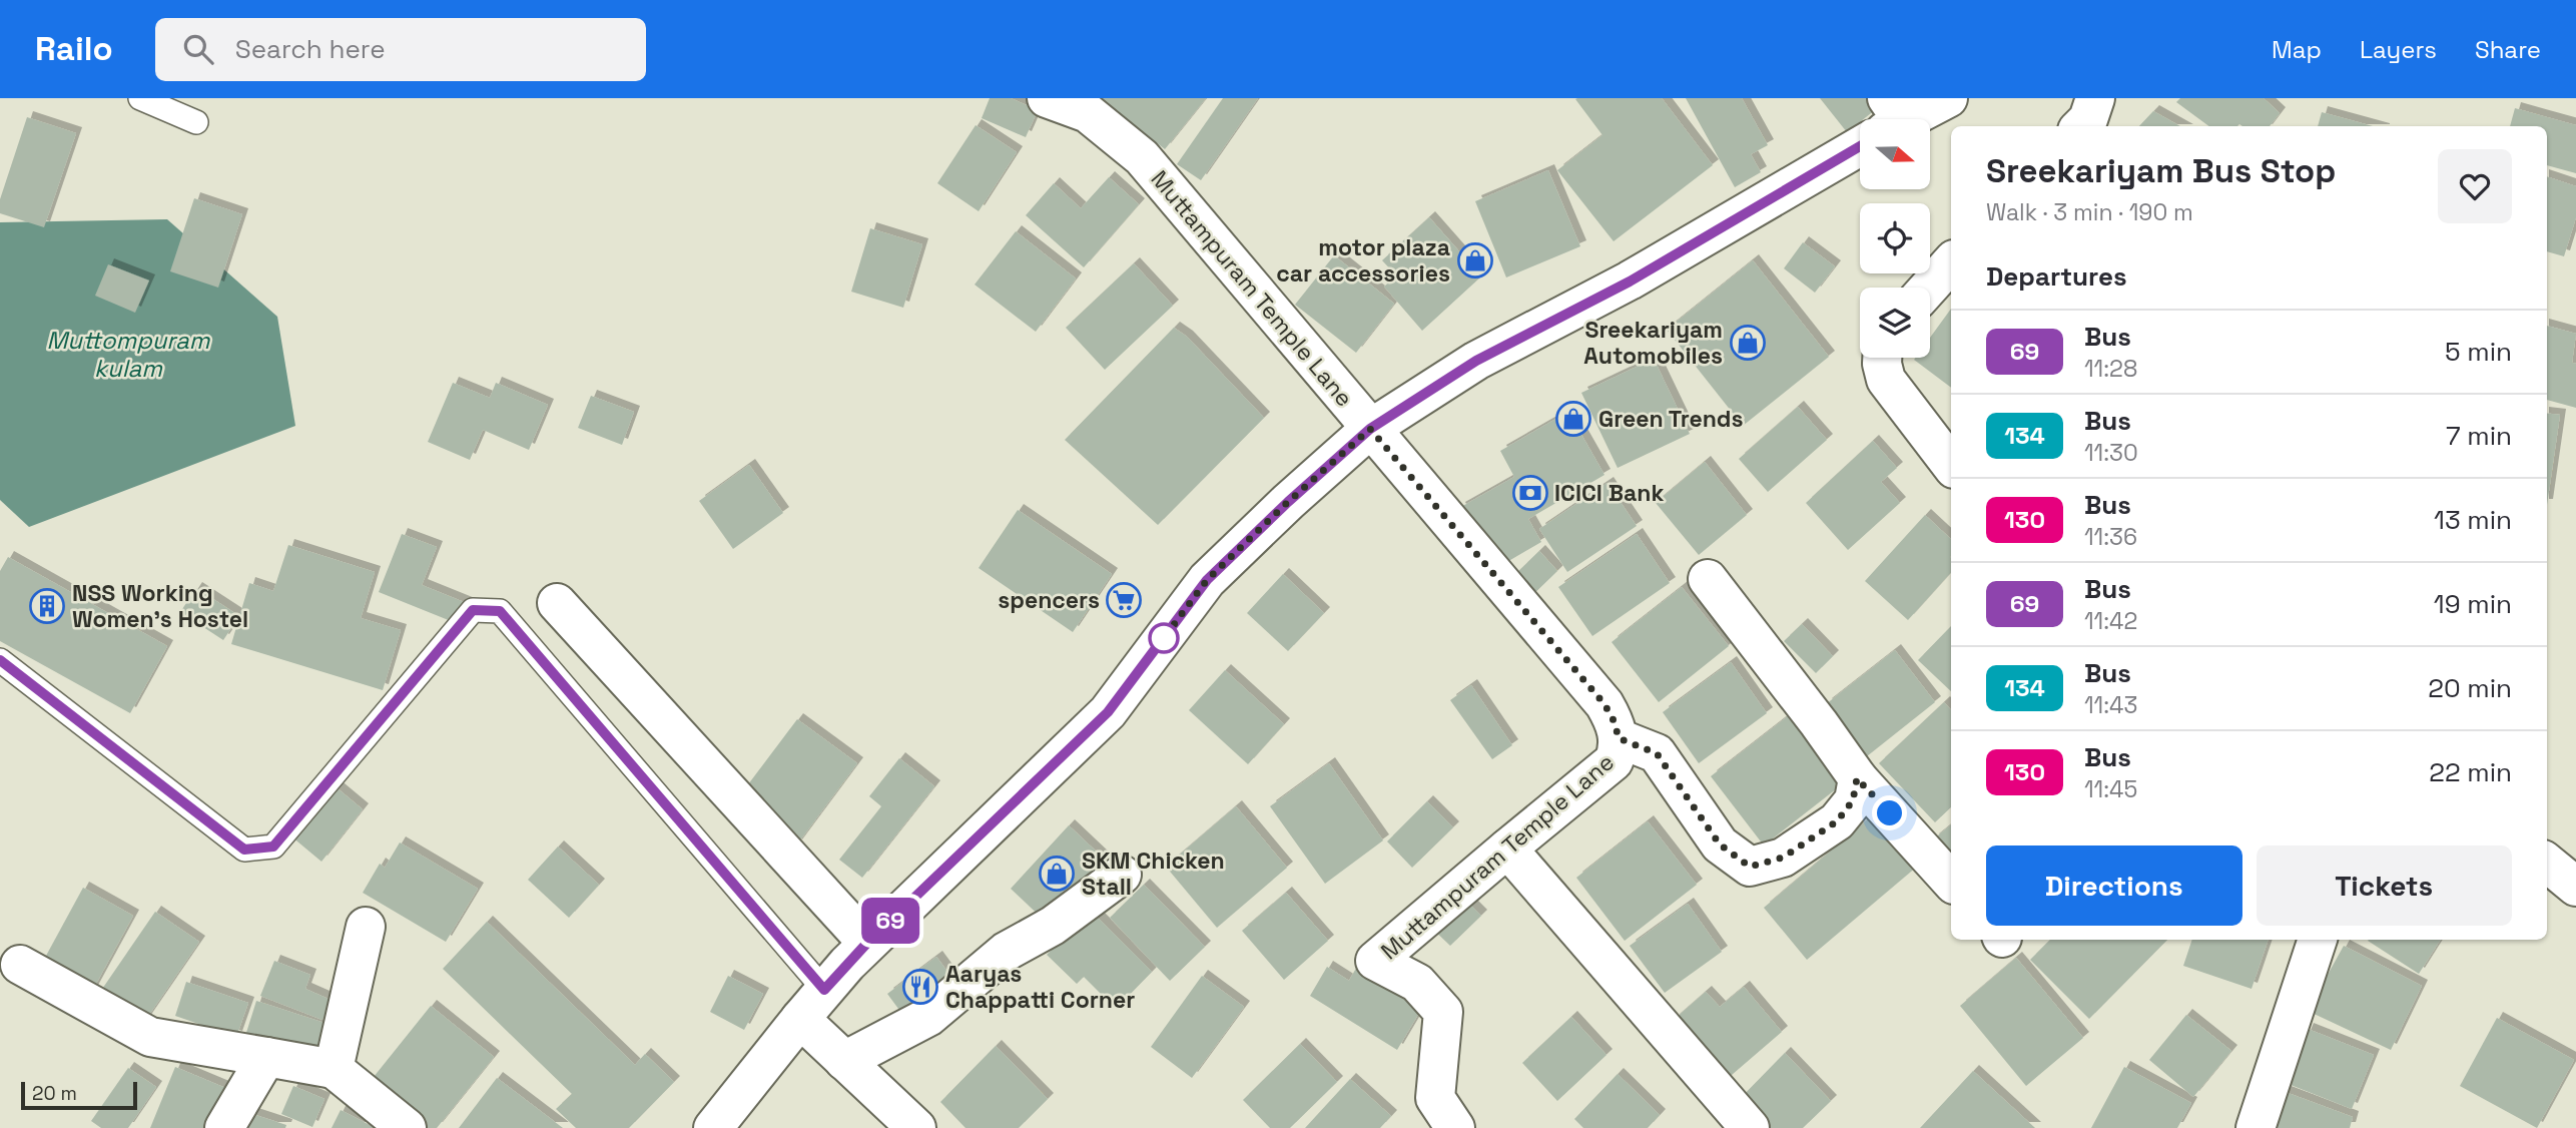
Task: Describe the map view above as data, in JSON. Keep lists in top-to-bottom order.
{
  "streets": {
    "street": ["Muttampuram Temple Lane"]
  },
  "water": ["Muttompuram kulam"],
  "places": {
    "shop": [
      "motor plaza car accessories",
      "Sreekariyam Automobiles",
      "Green Trends",
      "SKM Chicken Stall"
    ],
    "bank": ["ICICI Bank"],
    "supermarket": ["spencers"],
    "building": ["NSS Working Women's Hostel"],
    "restaurant": ["Aaryas Chappatti Corner"]
  },
  "lines": ["bus line 69"],
  "scale_bar": "20 m",
  "north": "right",
  "page": {
    "header": "Railo",
    "search": "Search here",
    "nav": ["Map", "Layers", "Share"],
    "on_map": "69",
    "heading": [
      ["Sreekariyam Bus Stop", "Walk · 3 min · 190 m"],
      "Departures"
    ],
    "list": [
      {
        "mark": "69",
        "name": "Bus",
        "note": "11:28",
        "value": "5 min"
      },
      {
        "mark": "134",
        "name": "Bus",
        "note": "11:30",
        "value": "7 min"
      },
      {
        "mark": "130",
        "name": "Bus",
        "note": "11:36",
        "value": "13 min"
      },
      {
        "mark": "69",
        "name": "Bus",
        "note": "11:42",
        "value": "19 min"
      },
      {
        "mark": "134",
        "name": "Bus",
        "note": "11:43",
        "value": "20 min"
      },
      {
        "mark": "130",
        "name": "Bus",
        "note": "11:45",
        "value": "22 min"
      }
    ],
    "buttons": ["Directions", "Tickets"],
    "scale": "20 m"
  }
}
